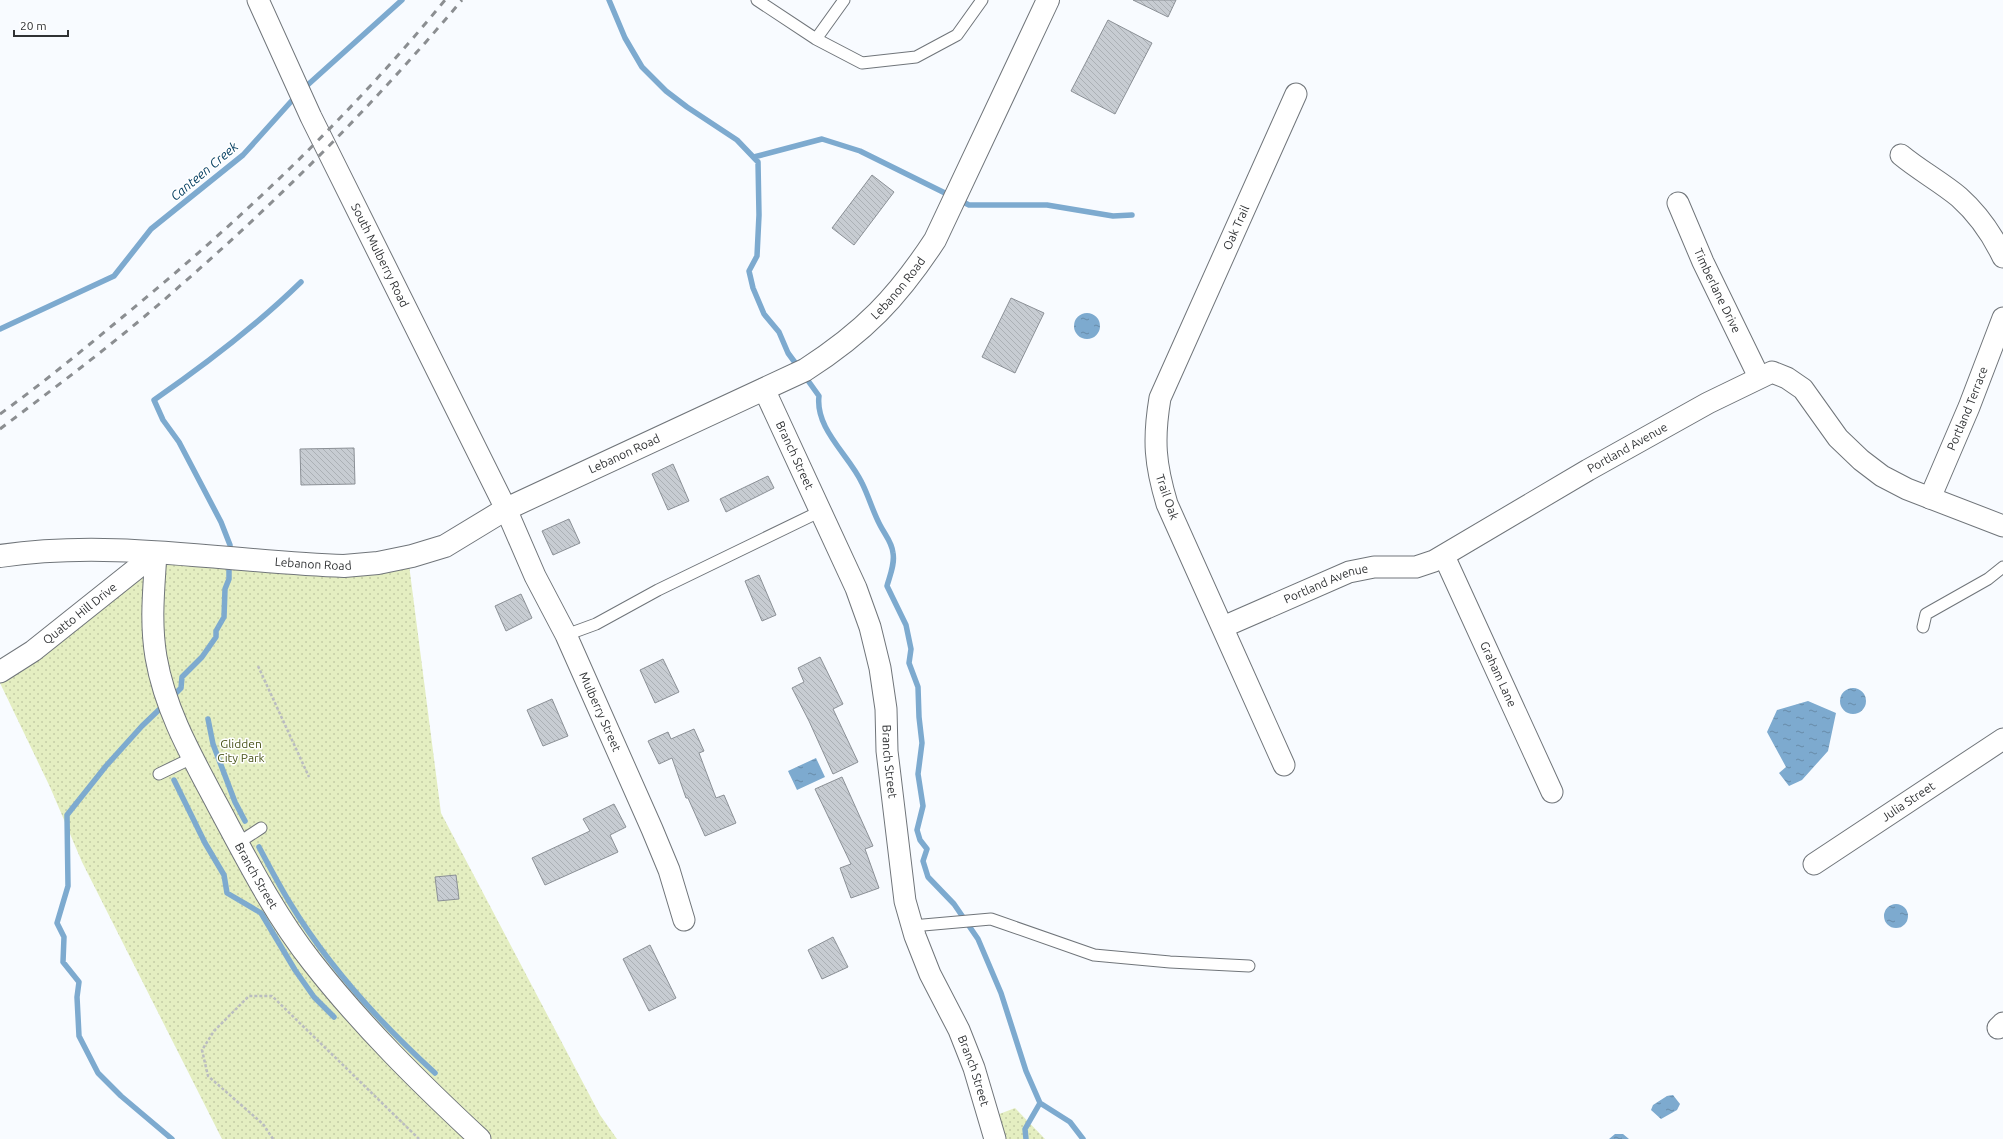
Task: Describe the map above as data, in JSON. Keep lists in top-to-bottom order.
{
  "streets": {
    "street": [
      "Oak Trail",
      "South Mulberry Road",
      "Lebanon Road",
      "Timberlane Drive",
      "Portland Terrace",
      "Portland Avenue",
      "Branch Street",
      "Trail Oak",
      "Quatto Hill Drive",
      "Graham Lane",
      "Mulberry Street",
      "Julia Street"
    ]
  },
  "crossings": [
    ["Oak Trail", "Trail Oak"],
    ["South Mulberry Road", "Lebanon Road"],
    ["South Mulberry Road", "Mulberry Street"],
    ["Lebanon Road", "Branch Street"],
    ["Lebanon Road", "Quatto Hill Drive"],
    ["Lebanon Road", "Mulberry Street"],
    ["Timberlane Drive", "Portland Avenue"],
    ["Portland Terrace", "Portland Avenue"],
    ["Portland Avenue", "Trail Oak"],
    ["Portland Avenue", "Graham Lane"],
    ["Branch Street", "Quatto Hill Drive"]
  ],
  "water": ["Canteen Creek"],
  "parks": ["Glidden City Park"],
  "scale_bar": "20 m"
}
